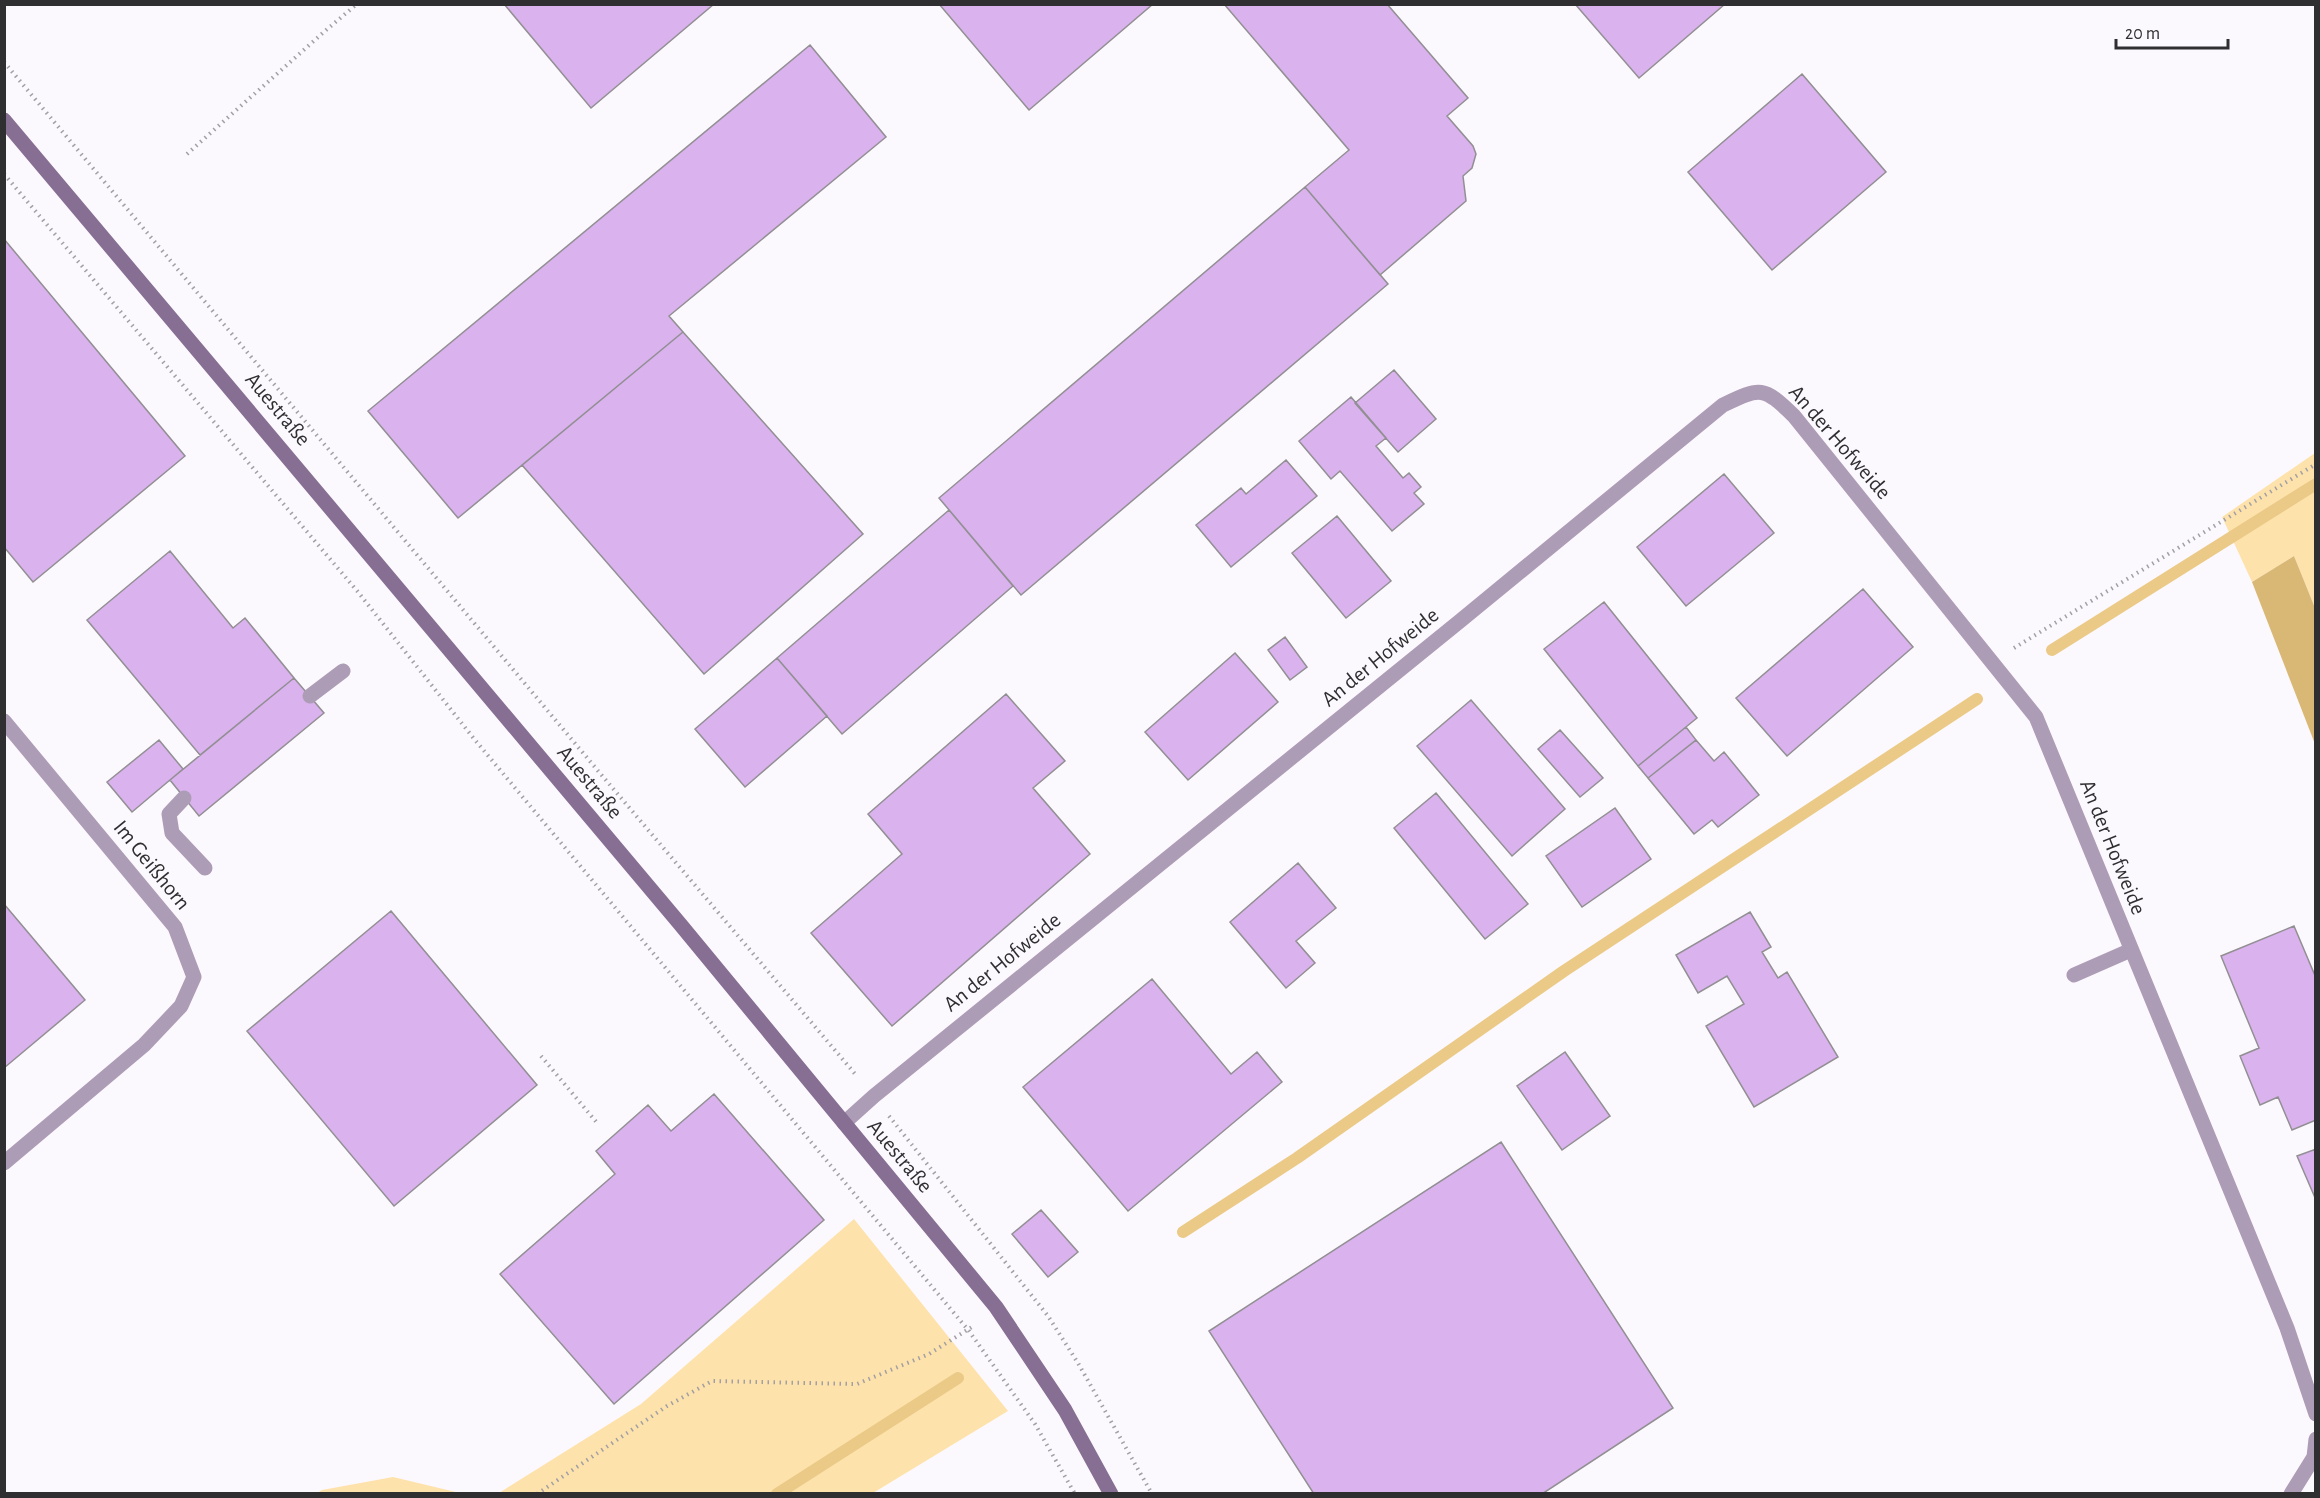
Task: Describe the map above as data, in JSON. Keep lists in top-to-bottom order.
{
  "streets": {
    "street": ["Auestraße", "An der Hofweide", "Im Geißhorn"]
  },
  "crossings": [
    ["Auestraße", "An der Hofweide"]
  ],
  "scale_bar": "20 m"
}
